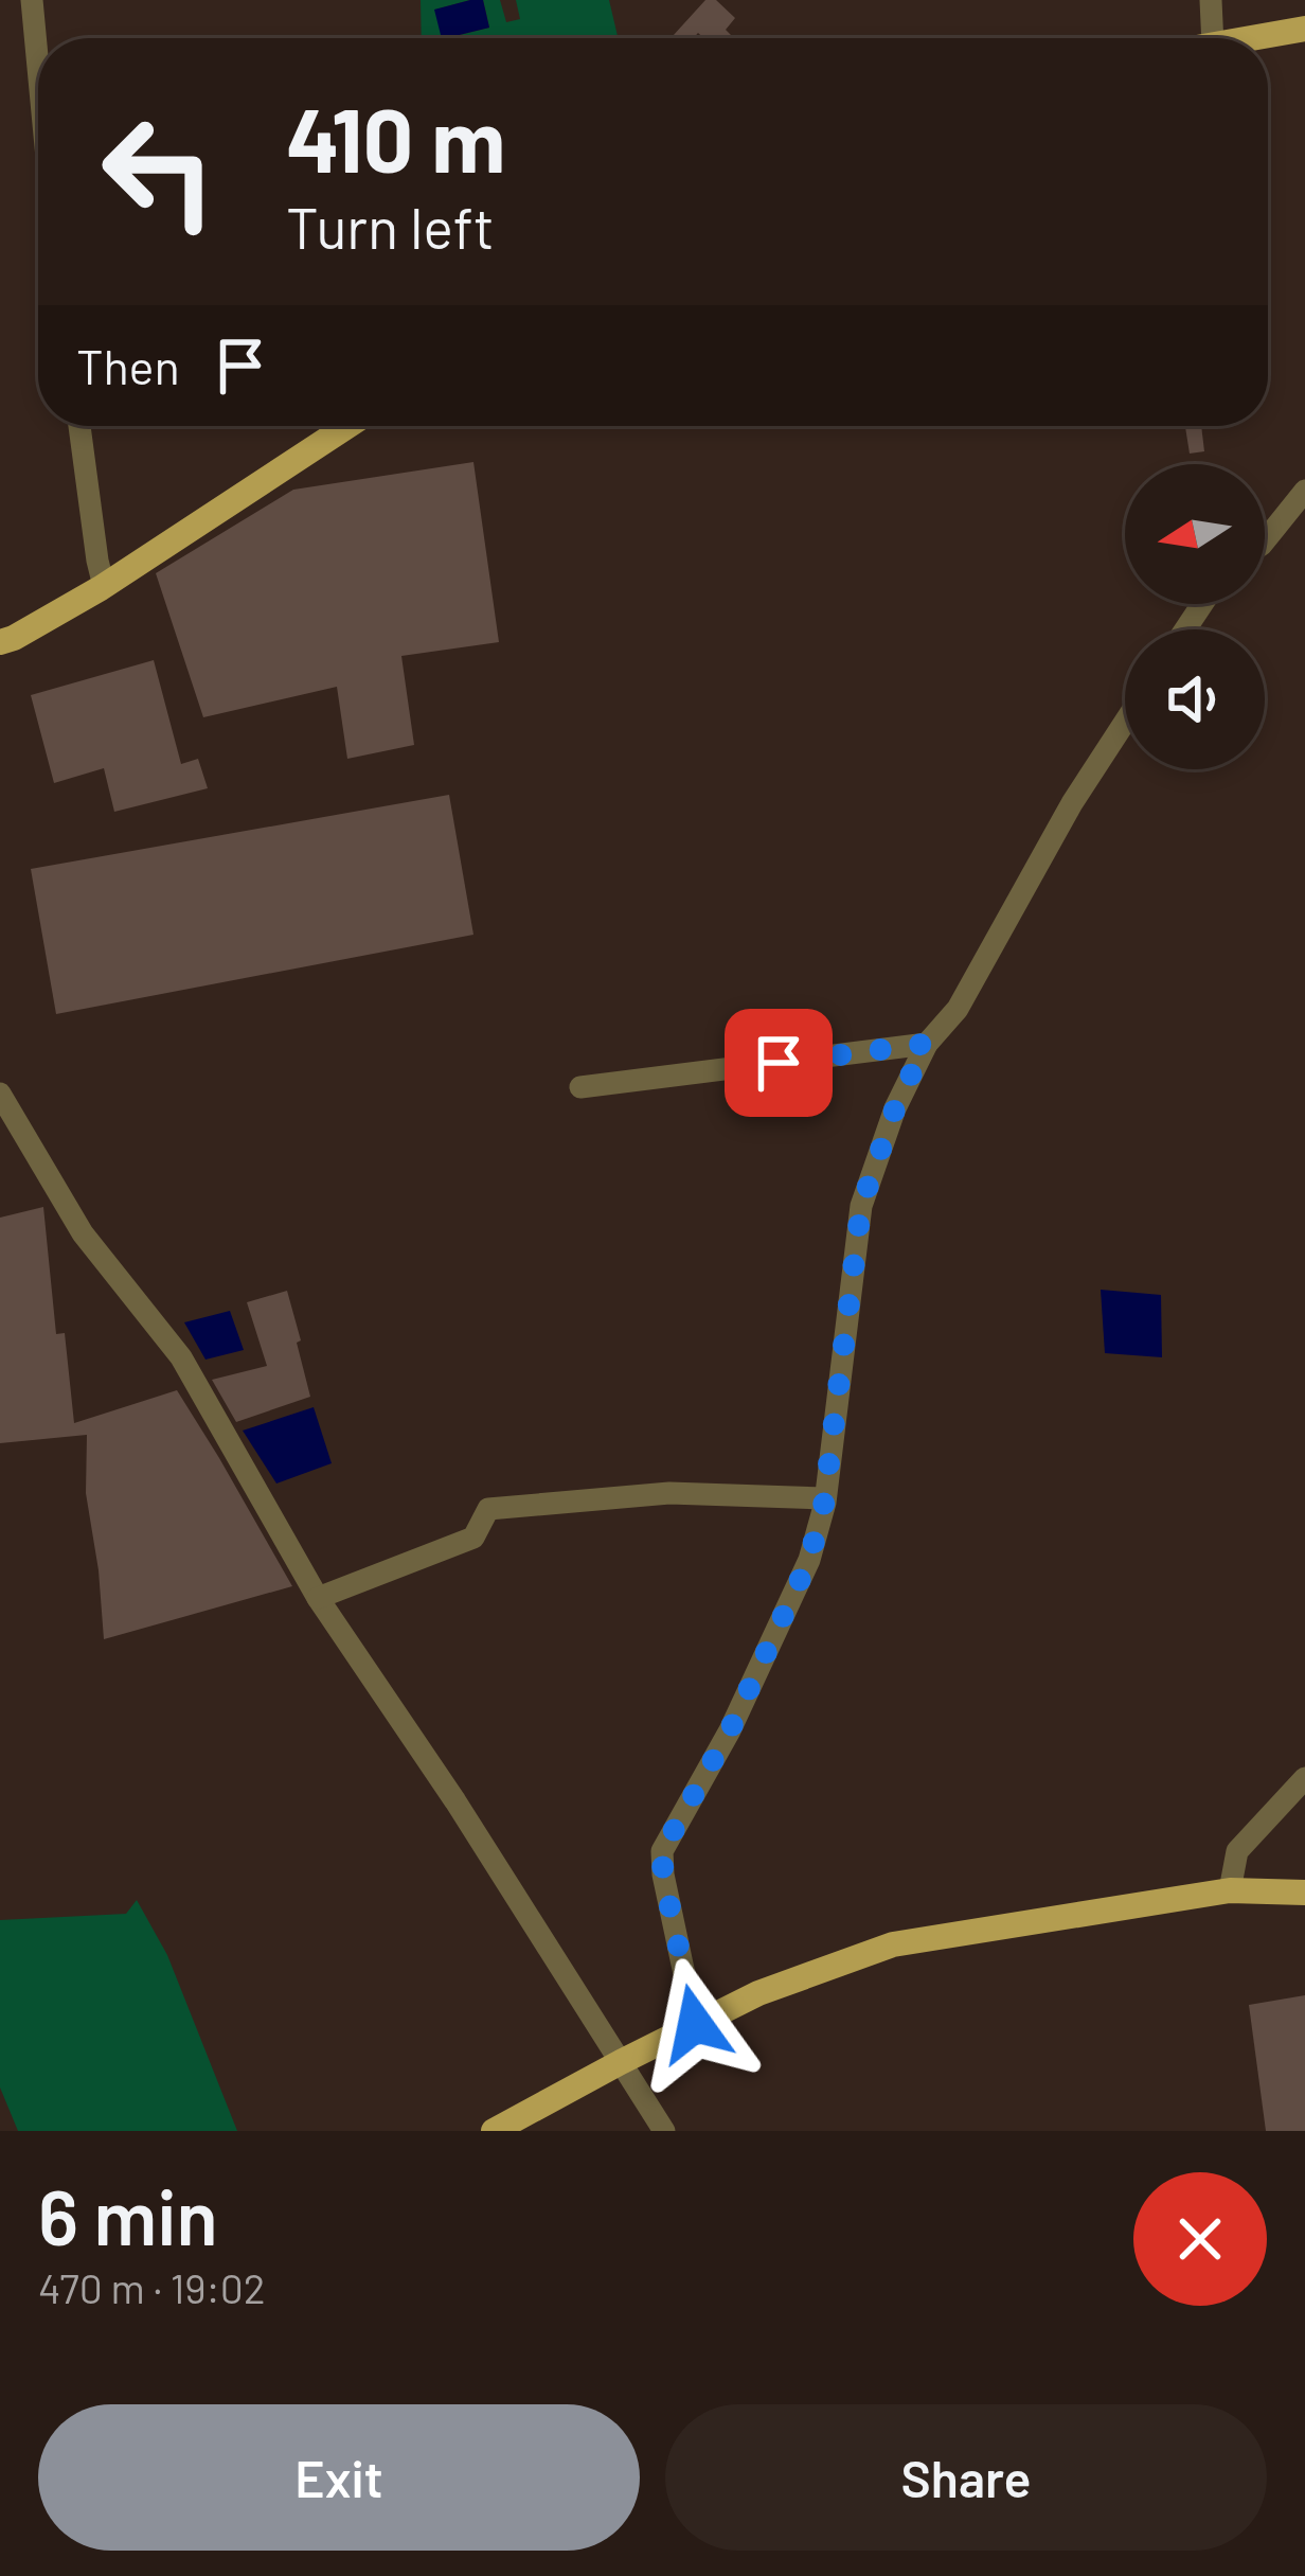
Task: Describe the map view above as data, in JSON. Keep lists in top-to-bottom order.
{
  "north": "left",
  "page": {
    "turn": ["410 m", "Turn left"],
    "then": "Then",
    "heading": ["6 min", "470 m · 19:02"],
    "buttons": ["Exit", "Share"]
  }
}
